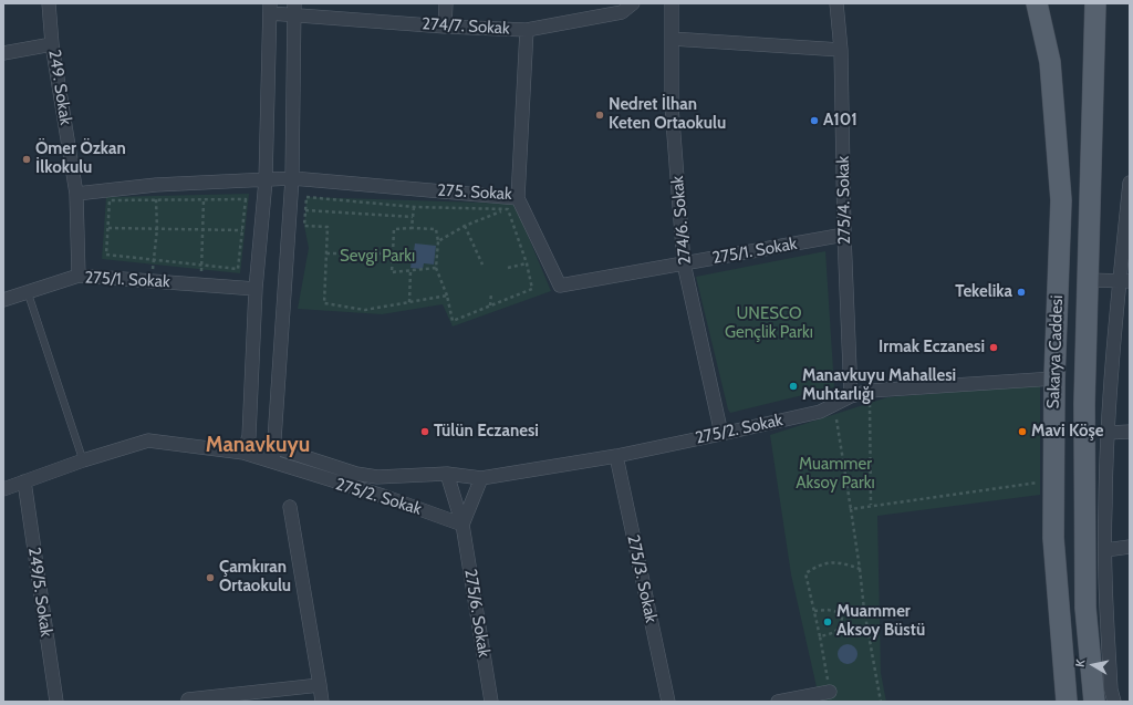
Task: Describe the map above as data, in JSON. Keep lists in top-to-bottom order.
{
  "streets": {
    "main road": ["Sakarya Caddesi"],
    "street": [
      "274/7. Sokak",
      "249. Sokak",
      "275. Sokak",
      "275/4. Sokak",
      "274/6. Sokak",
      "275/1. Sokak",
      "275/2. Sokak",
      "275/3. Sokak",
      "249/5. Sokak",
      "275/6. Sokak"
    ]
  },
  "crossings": [
    ["274/7. Sokak", "275. Sokak"],
    ["249. Sokak", "275. Sokak"],
    ["249. Sokak", "275/1. Sokak"],
    ["275. Sokak", "275/1. Sokak"],
    ["275/4. Sokak", "275/1. Sokak"],
    ["275/4. Sokak", "275/2. Sokak"],
    ["274/6. Sokak", "275/1. Sokak"],
    ["274/6. Sokak", "275/2. Sokak"],
    ["Sakarya Caddesi", "275/2. Sokak"],
    ["275/2. Sokak", "275/3. Sokak"],
    ["275/2. Sokak", "249/5. Sokak"],
    ["275/2. Sokak", "275/6. Sokak"]
  ],
  "districts": ["Manavkuyu"],
  "parks": ["Sevgi Parkı", "UNESCO Gençlik Parkı", "Muammer Aksoy Parkı"],
  "places": [
    "Nedret İlhan Keten Ortaokulu",
    "A101",
    "Ömer Özkan İlkokulu",
    "Tekelika",
    "Irmak Eczanesi",
    "Manavkuyu Mahallesi Muhtarlığı",
    "Tülün Eczanesi",
    "Mavi Köşe",
    "Çamkıran Ortaokulu",
    "Muammer Aksoy Büstü"
  ],
  "north": "left"
}
